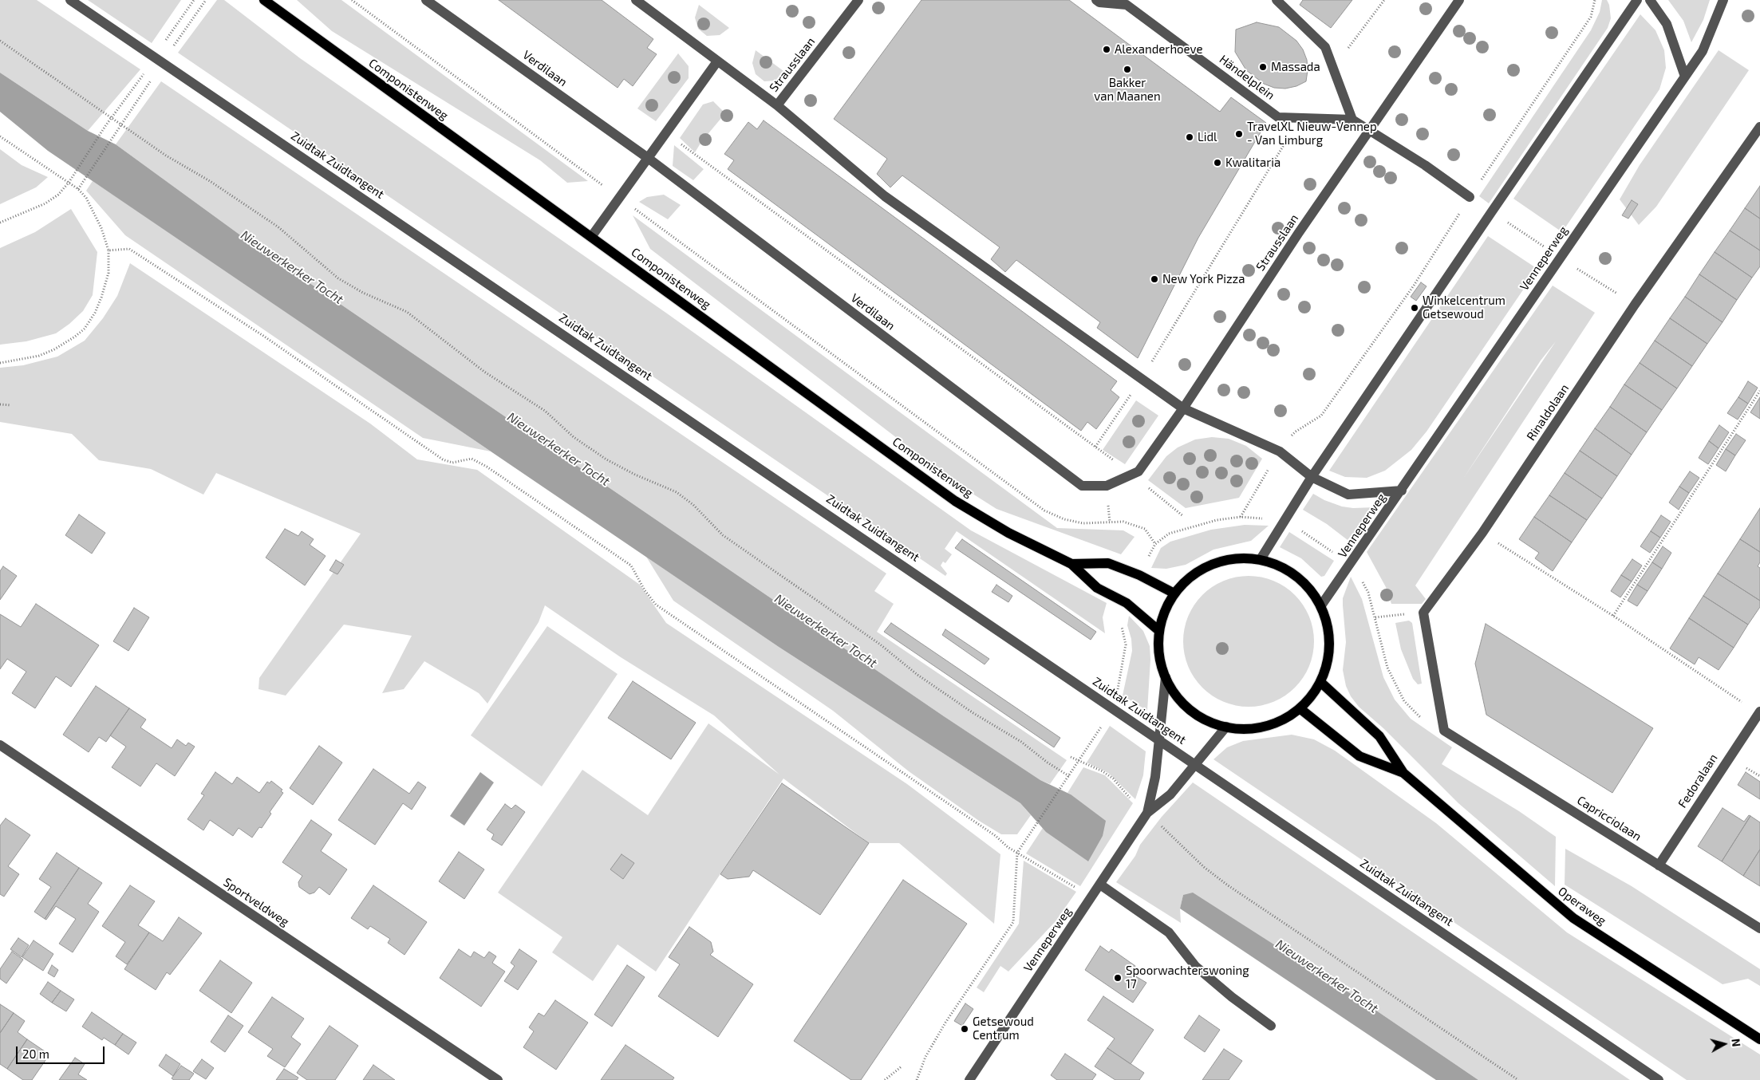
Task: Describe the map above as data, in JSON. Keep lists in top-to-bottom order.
{
  "streets": {
    "main road": ["Componistenweg", "Operaweg"],
    "street": [
      "Strausslaan",
      "Verdilaan",
      "Händelplein",
      "Zuidtak Zuidtangent",
      "Venneperweg",
      "Rinaldolaan",
      "Fedoralaan",
      "Capricciolaan",
      "Sportveldweg"
    ]
  },
  "crossings": [
    ["Strausslaan", "Verdilaan"],
    ["Zuidtak Zuidtangent", "Venneperweg"],
    ["Fedoralaan", "Capricciolaan"]
  ],
  "water": ["Nieuwerkerker Tocht"],
  "places": [
    "Alexanderhoeve",
    "Massada",
    "Bakker van Maanen",
    "TravelXL Nieuw-Vennep - Van Limburg",
    "Lidl",
    "Kwalitaria",
    "New York Pizza",
    "Winkelcentrum Getsewoud",
    "Spoorwachterswoning 17",
    "Getsewoud Centrum"
  ],
  "scale_bar": "20 m",
  "north": "right"
}
